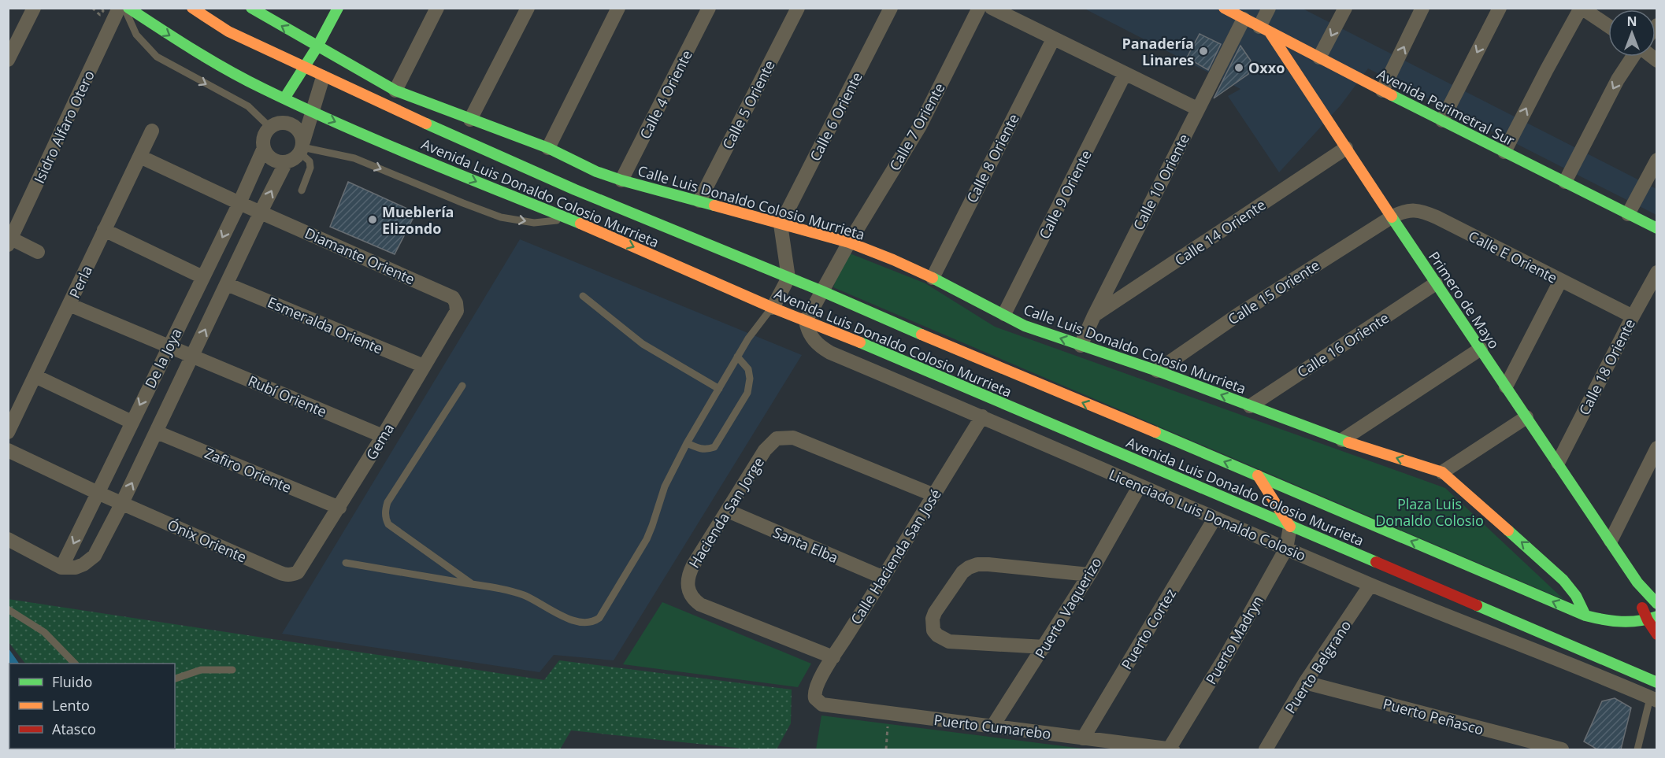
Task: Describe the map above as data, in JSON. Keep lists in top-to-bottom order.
{
  "streets": {
    "main road": [
      "Avenida Perimetral Sur",
      "Avenida Luis Donaldo Colosio Murrieta",
      "Calle Luis Donaldo Colosio Murrieta",
      "Primero de Mayo"
    ],
    "street": [
      "Calle 4 Oriente",
      "Calle 5 Oriente",
      "Calle 6 Oriente",
      "Isidro Alfaro Otero",
      "Calle 7 Oriente",
      "Calle 8 Oriente",
      "Calle 10 Oriente",
      "Calle 9 Oriente",
      "Calle 14 Oriente",
      "Diamante Oriente",
      "Calle E Oriente",
      "Perla",
      "Calle 15 Oriente",
      "Esmeralda Oriente",
      "Calle 16 Oriente",
      "De la Joya",
      "Calle 18 Oriente",
      "Rubí Oriente",
      "Gema",
      "Zafiro Oriente",
      "Hacienda San Jorge",
      "Licenciado Luis Donaldo Colosio",
      "Ónix Oriente",
      "Santa Elba",
      "Calle Hacienda San José",
      "Puerto Vaquerizo",
      "Puerto Cortez",
      "Puerto Madryn",
      "Puerto Belgrano",
      "Puerto Peñasco",
      "Puerto Cumarebo"
    ]
  },
  "crossings": [
    ["Calle 4 Oriente", "Calle Luis Donaldo Colosio Murrieta"],
    ["Calle 5 Oriente", "Calle Luis Donaldo Colosio Murrieta"],
    ["Avenida Perimetral Sur", "Calle 10 Oriente"],
    ["Avenida Perimetral Sur", "Primero de Mayo"],
    ["Calle 6 Oriente", "Calle Luis Donaldo Colosio Murrieta"],
    ["Calle 7 Oriente", "Avenida Luis Donaldo Colosio Murrieta"],
    ["Calle 7 Oriente", "Calle Luis Donaldo Colosio Murrieta"],
    ["Calle 8 Oriente", "Calle Luis Donaldo Colosio Murrieta"],
    ["Calle 10 Oriente", "Calle Luis Donaldo Colosio Murrieta"],
    ["Calle 10 Oriente", "Calle 14 Oriente"],
    ["Avenida Luis Donaldo Colosio Murrieta", "Calle Luis Donaldo Colosio Murrieta"],
    ["Avenida Luis Donaldo Colosio Murrieta", "Primero de Mayo"],
    ["Avenida Luis Donaldo Colosio Murrieta", "De la Joya"],
    ["Avenida Luis Donaldo Colosio Murrieta", "Licenciado Luis Donaldo Colosio"],
    ["Avenida Luis Donaldo Colosio Murrieta", "Puerto Madryn"],
    ["Calle 9 Oriente", "Calle Luis Donaldo Colosio Murrieta"],
    ["Calle Luis Donaldo Colosio Murrieta", "Calle 15 Oriente"],
    ["Calle Luis Donaldo Colosio Murrieta", "Calle 16 Oriente"],
    ["Calle 14 Oriente", "Primero de Mayo"],
    ["Diamante Oriente", "Perla"],
    ["Diamante Oriente", "De la Joya"],
    ["Diamante Oriente", "Gema"],
    ["Calle E Oriente", "Calle 15 Oriente"],
    ["Calle E Oriente", "Primero de Mayo"],
    ["Calle E Oriente", "Calle 18 Oriente"],
    ["Perla", "Rubí Oriente"],
    ["Calle 15 Oriente", "Primero de Mayo"],
    ["Primero de Mayo", "Calle 16 Oriente"],
    ["Primero de Mayo", "Calle 18 Oriente"],
    ["Esmeralda Oriente", "De la Joya"],
    ["Esmeralda Oriente", "Gema"],
    ["De la Joya", "Rubí Oriente"],
    ["De la Joya", "Zafiro Oriente"],
    ["De la Joya", "Ónix Oriente"],
    ["Rubí Oriente", "Gema"],
    ["Gema", "Zafiro Oriente"],
    ["Gema", "Ónix Oriente"],
    ["Hacienda San Jorge", "Santa Elba"],
    ["Hacienda San Jorge", "Calle Hacienda San José"],
    ["Licenciado Luis Donaldo Colosio", "Calle Hacienda San José"],
    ["Licenciado Luis Donaldo Colosio", "Puerto Vaquerizo"],
    ["Licenciado Luis Donaldo Colosio", "Puerto Cortez"],
    ["Licenciado Luis Donaldo Colosio", "Puerto Madryn"],
    ["Licenciado Luis Donaldo Colosio", "Puerto Belgrano"],
    ["Santa Elba", "Calle Hacienda San José"],
    ["Calle Hacienda San José", "Puerto Cumarebo"],
    ["Puerto Vaquerizo", "Puerto Cumarebo"],
    ["Puerto Cortez", "Puerto Cumarebo"],
    ["Puerto Madryn", "Puerto Cumarebo"],
    ["Puerto Belgrano", "Puerto Peñasco"]
  ],
  "one_way": ["Calle Luis Donaldo Colosio Murrieta"],
  "parks": ["Plaza Luis Donaldo Colosio"],
  "places": ["Panadería Linares", "Oxxo", "Mueblería Elizondo"],
  "legend": ["Fluido", "Lento", "Atasco"],
  "north": "top"
}
